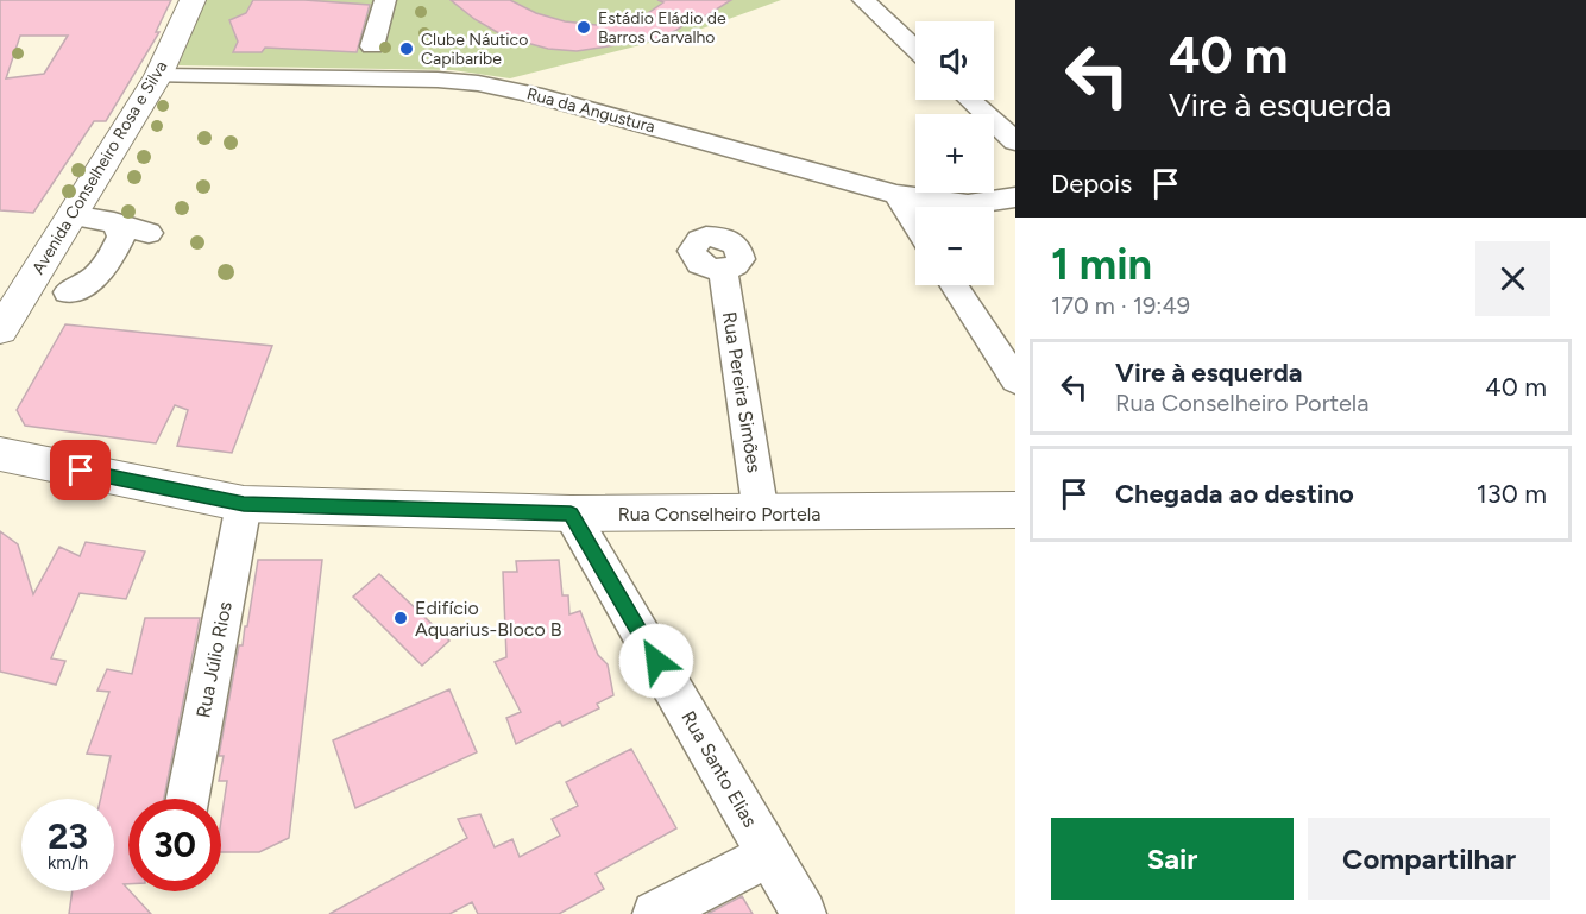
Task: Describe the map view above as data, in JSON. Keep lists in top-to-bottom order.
{
  "streets": {
    "main road": ["Avenida Conselheiro Rosa e Silva", "Rua Conselheiro Portela"],
    "street": [
      "Rua da Angustura",
      "Rua Pereira Simões",
      "Rua Júlio Rios",
      "Rua Santo Elias"
    ]
  },
  "crossings": [
    ["Rua da Angustura", "Avenida Conselheiro Rosa e Silva"],
    ["Rua Pereira Simões", "Rua Conselheiro Portela"],
    ["Rua Conselheiro Portela", "Rua Júlio Rios"],
    ["Rua Conselheiro Portela", "Rua Santo Elias"]
  ],
  "places": ["Estádio Eládio de Barros Carvalho", "Clube Náutico Capibaribe", "Edifício Aquarius-Bloco B"],
  "page": {
    "turn": ["40 m", "Vire à esquerda"],
    "map_buttons": ["+", "−"],
    "then": "Depois",
    "heading": ["1 min", "170 m · 19:49"],
    "list": [
      {
        "name": "Vire à esquerda",
        "note": "Rua Conselheiro Portela",
        "value": "40 m"
      },
      {
        "name": "Chegada ao destino",
        "value": "130 m"
      }
    ],
    "speed": "23 km/h",
    "limit": "30",
    "buttons": ["Sair", "Compartilhar"]
  }
}
